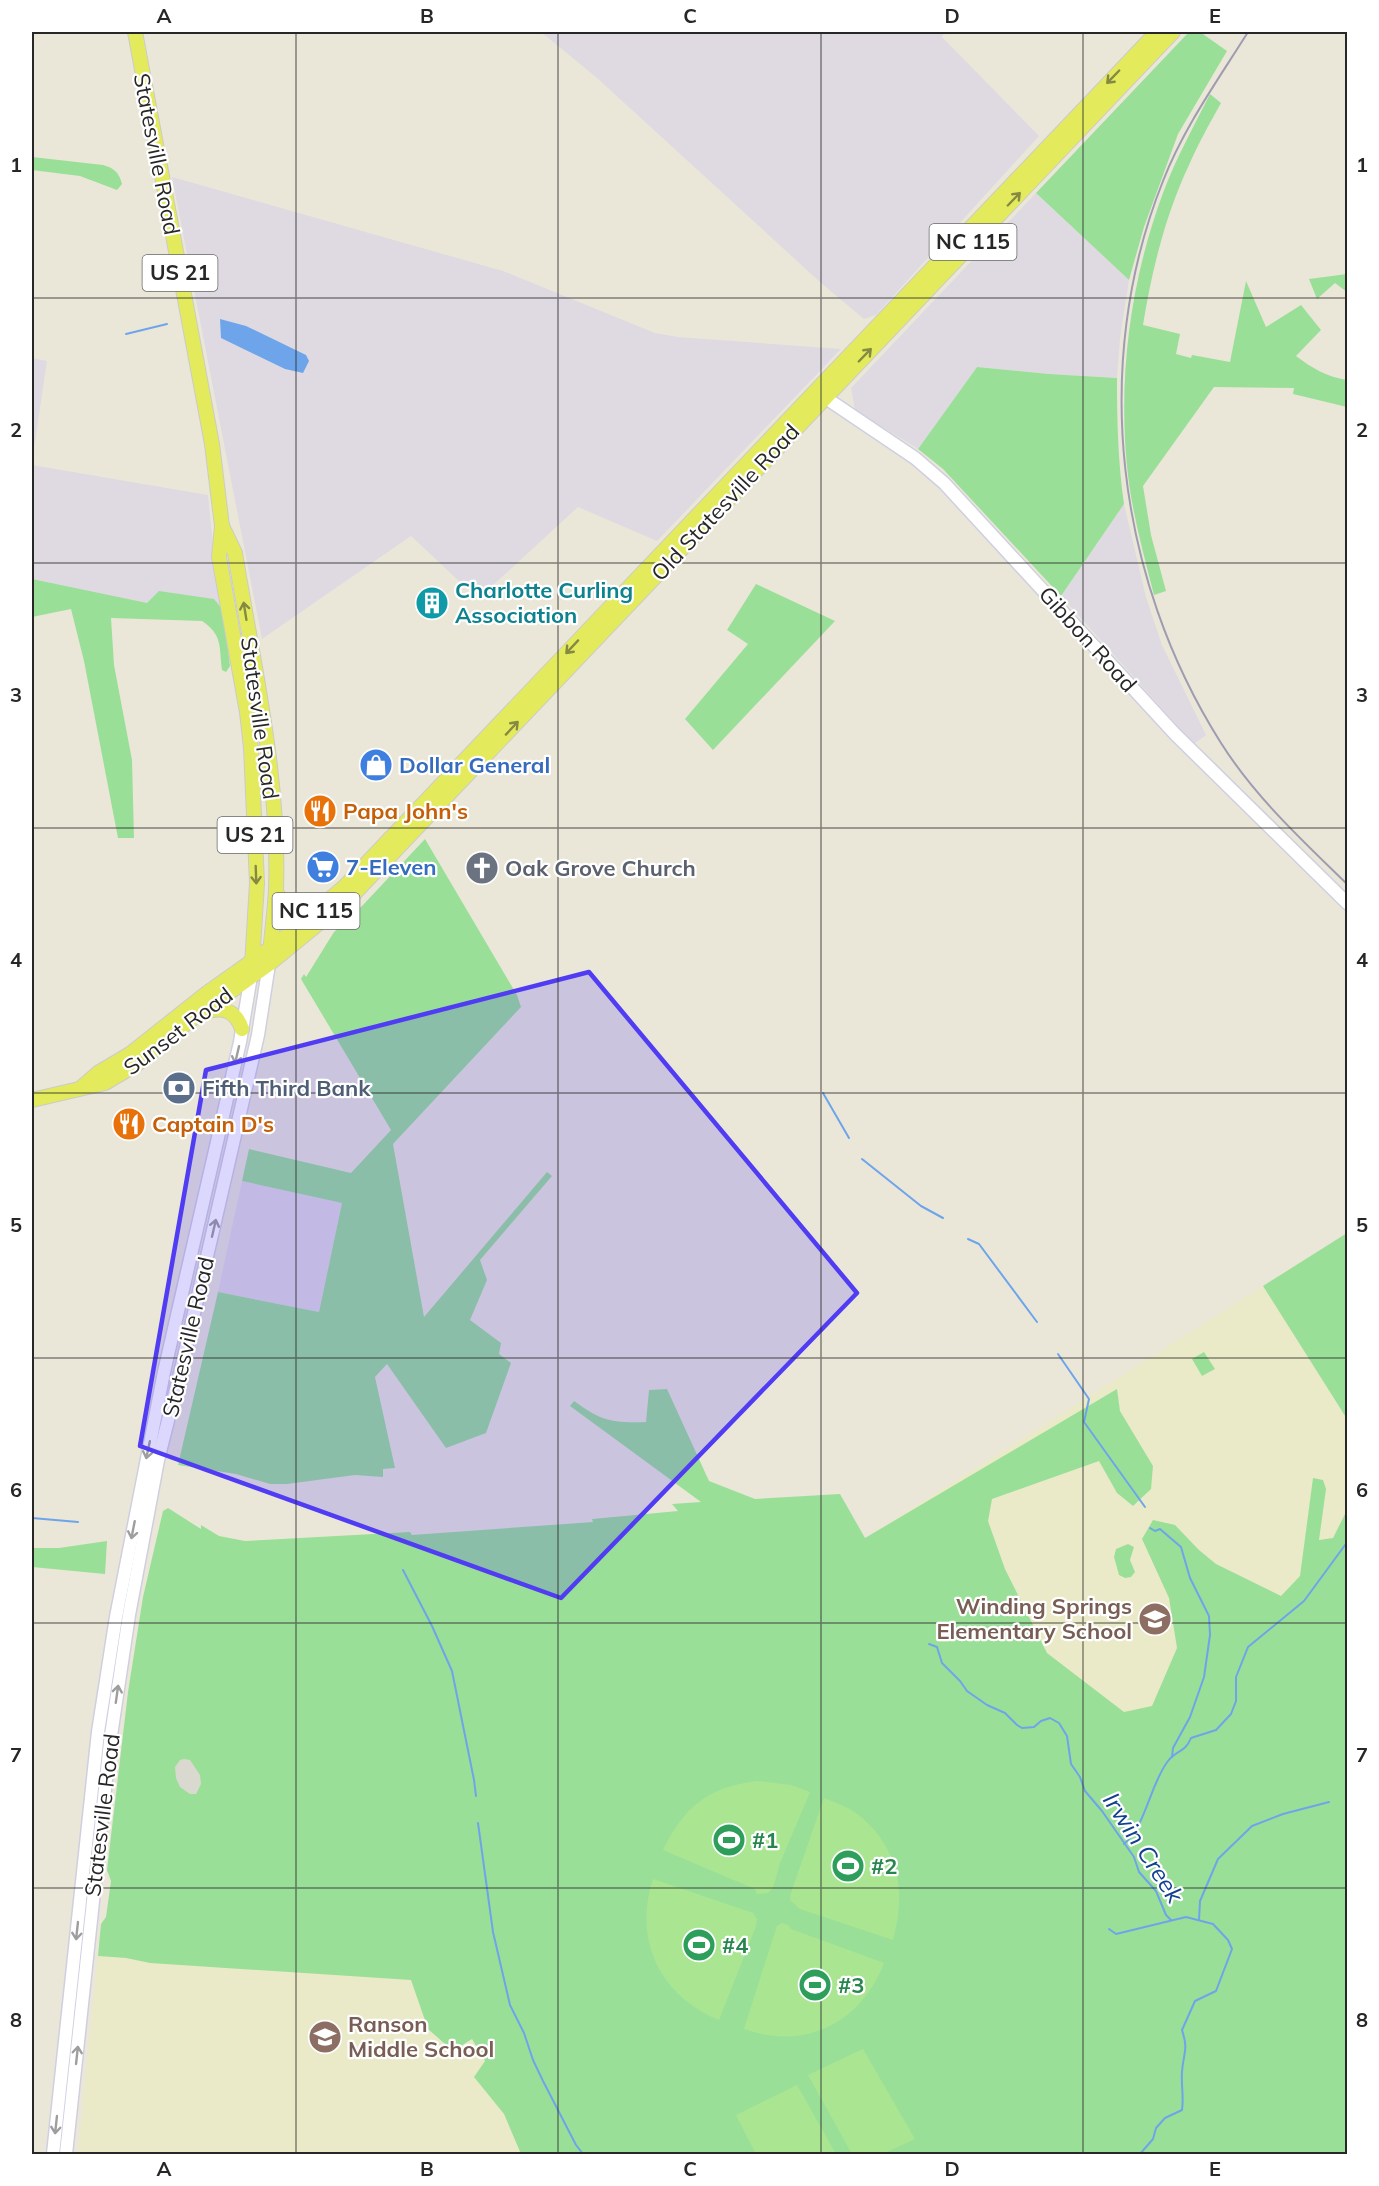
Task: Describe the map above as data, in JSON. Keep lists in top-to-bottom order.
{
  "streets": {
    "main road": [
      "Statesville Road",
      "NC 115",
      "US 21",
      "Old Statesville Road",
      "Gibbon Road",
      "Sunset Road"
    ]
  },
  "crossings": [
    ["Statesville Road", "Old Statesville Road"],
    ["Statesville Road", "Sunset Road"],
    ["Old Statesville Road", "Gibbon Road"],
    ["Old Statesville Road", "Sunset Road"]
  ],
  "water": ["Irwin Creek"],
  "places": {
    "building": ["Charlotte Curling Association"],
    "shop": ["Dollar General"],
    "restaurant": ["Papa John's", "Captain D's"],
    "supermarket": ["7-Eleven"],
    "church": ["Oak Grove Church"],
    "bank": ["Fifth Third Bank"],
    "school or university": ["Winding Springs Elementary School", "Ranson Middle School"],
    "sports": [
      "#1",
      "#2",
      "#4",
      "#3"
    ]
  },
  "grid": {
    "columns": [
      "A",
      "B",
      "C",
      "D",
      "E"
    ],
    "rows": [
      "1",
      "2",
      "3",
      "4",
      "5",
      "6",
      "7",
      "8"
    ]
  }
}
